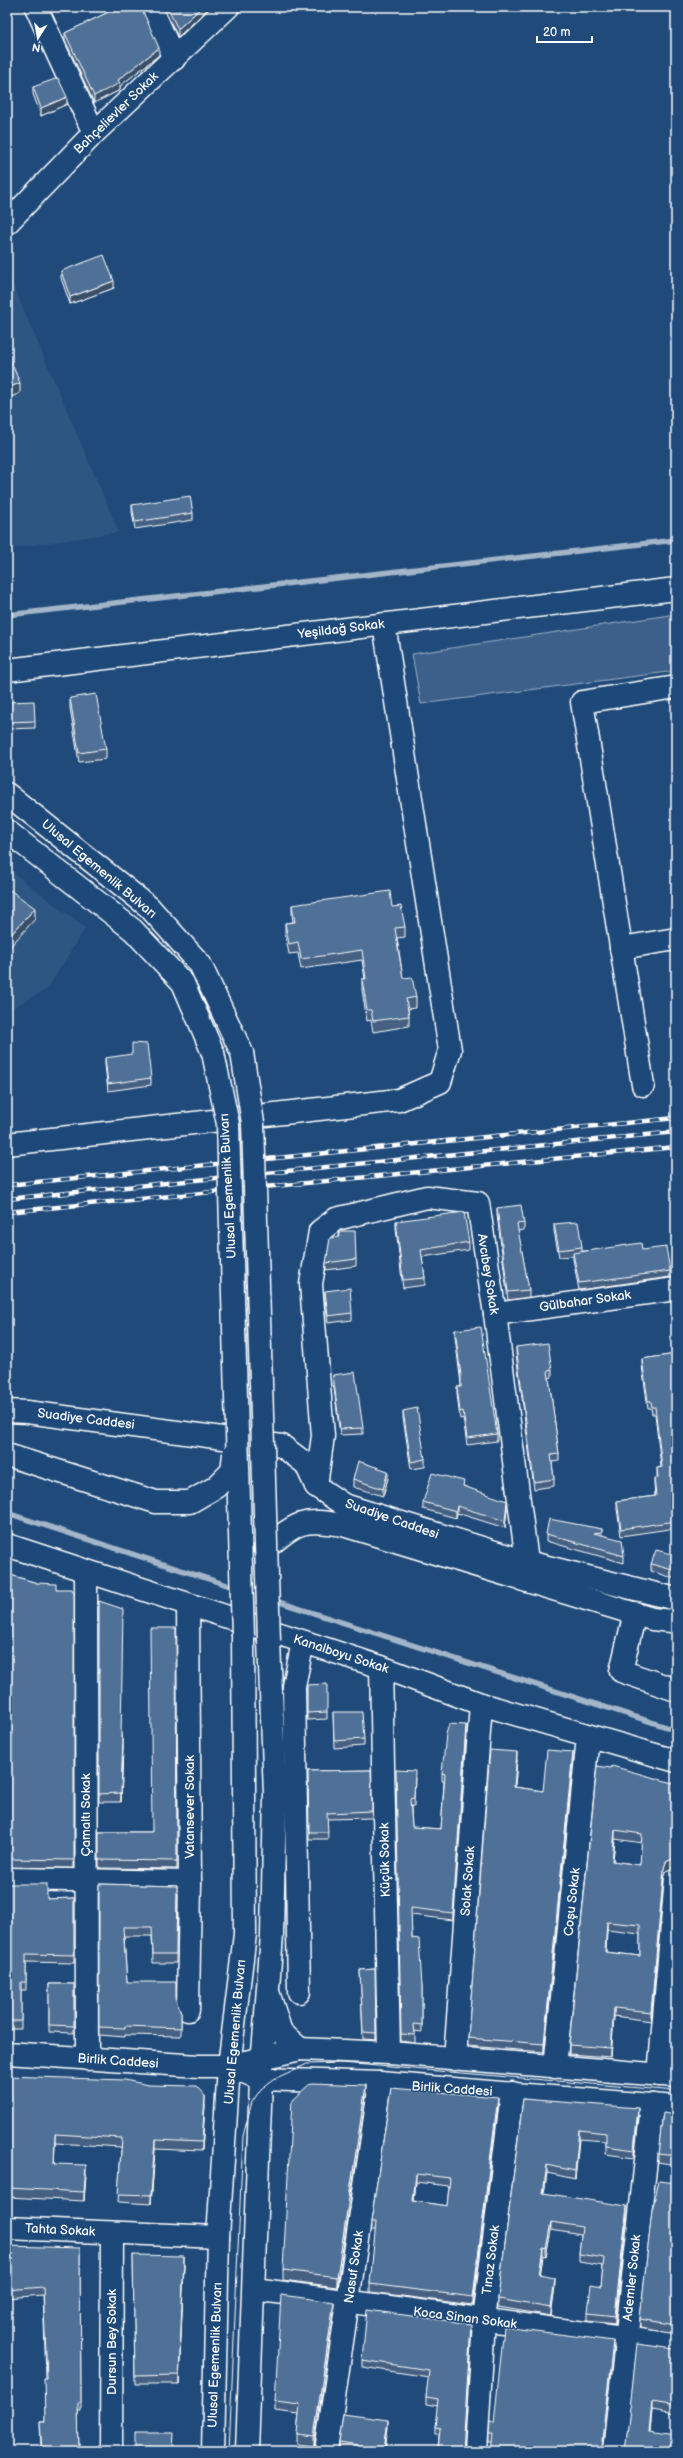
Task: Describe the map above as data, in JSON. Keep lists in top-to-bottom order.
{
  "streets": {
    "street": [
      "Bahçelievler Sokak",
      "Yeşildağ Sokak",
      "Ulusal Egemenlik Bulvarı",
      "Avcıbey Sokak",
      "Gülbahar Sokak",
      "Suadiye Caddesi",
      "Kanalboyu Sokak",
      "Vatansever Sokak",
      "Çamaltı Sokak",
      "Küçük Sokak",
      "Solak Sokak",
      "Coşu Sokak",
      "Birlik Caddesi",
      "Tahta Sokak",
      "Tınaz Sokak",
      "Nasuf Sokak",
      "Ademler Sokak",
      "Koca Sinan Sokak",
      "Dursun Bey Sokak"
    ]
  },
  "crossings": [
    ["Ulusal Egemenlik Bulvarı", "Birlik Caddesi"],
    ["Ulusal Egemenlik Bulvarı", "Tahta Sokak"],
    ["Avcıbey Sokak", "Gülbahar Sokak"],
    ["Avcıbey Sokak", "Suadiye Caddesi"],
    ["Kanalboyu Sokak", "Vatansever Sokak"],
    ["Kanalboyu Sokak", "Çamaltı Sokak"],
    ["Kanalboyu Sokak", "Küçük Sokak"],
    ["Kanalboyu Sokak", "Solak Sokak"],
    ["Kanalboyu Sokak", "Coşu Sokak"],
    ["Çamaltı Sokak", "Birlik Caddesi"],
    ["Küçük Sokak", "Birlik Caddesi"],
    ["Solak Sokak", "Birlik Caddesi"],
    ["Coşu Sokak", "Birlik Caddesi"],
    ["Birlik Caddesi", "Tınaz Sokak"],
    ["Birlik Caddesi", "Nasuf Sokak"],
    ["Birlik Caddesi", "Ademler Sokak"],
    ["Tahta Sokak", "Dursun Bey Sokak"],
    ["Tınaz Sokak", "Koca Sinan Sokak"],
    ["Nasuf Sokak", "Koca Sinan Sokak"],
    ["Ademler Sokak", "Koca Sinan Sokak"]
  ],
  "scale_bar": "20 m",
  "north": "bottom"
}
